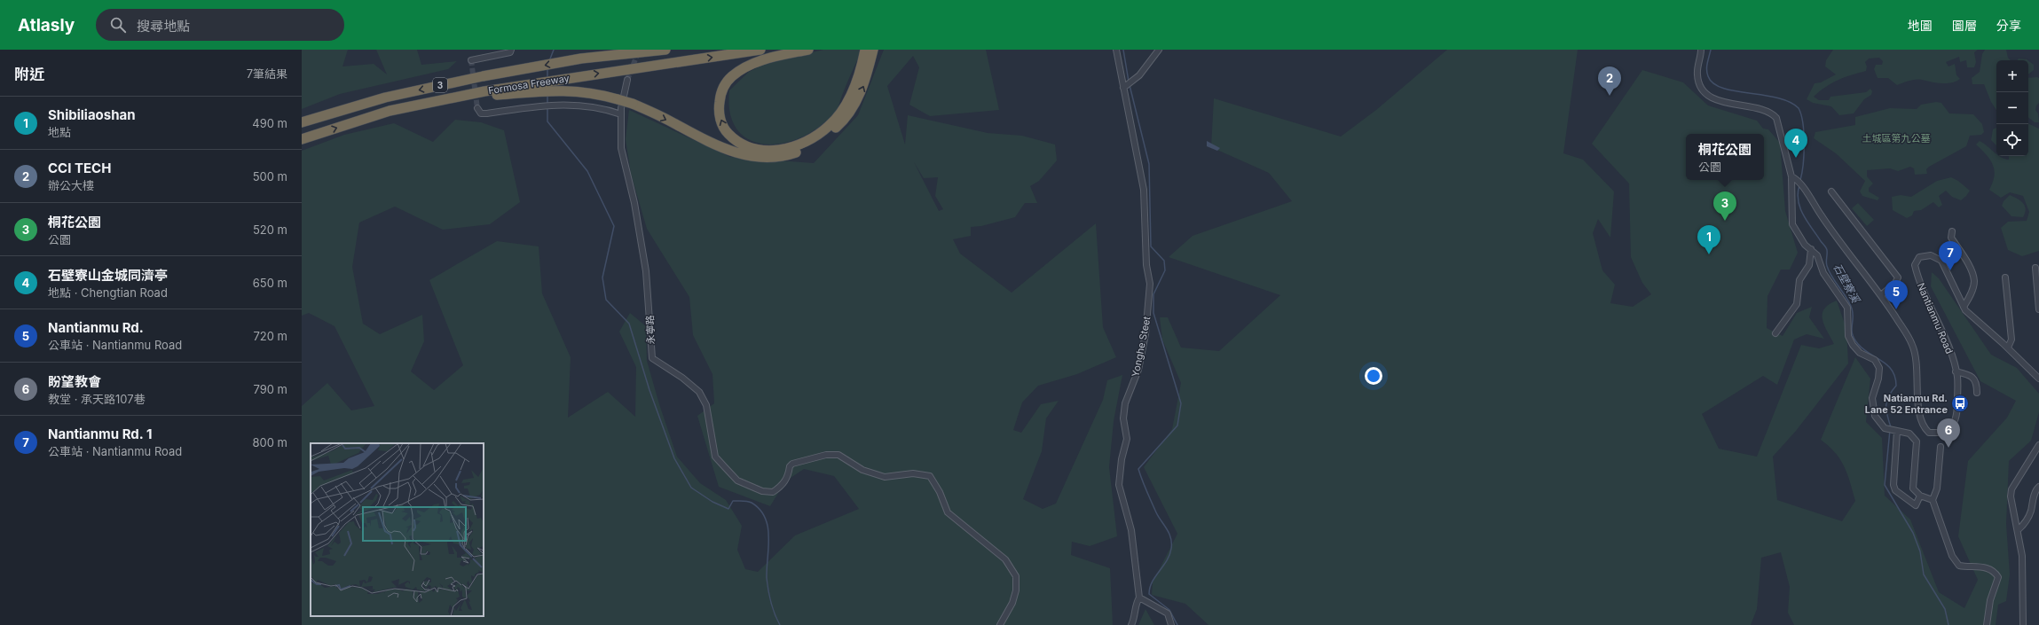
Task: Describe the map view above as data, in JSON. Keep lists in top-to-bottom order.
{
  "streets": {
    "highway": ["Formosa Freeway", "3"],
    "street": ["Nantianmu Road", "永寧路", "Yonghe Steet"]
  },
  "water": ["石壁寮溪"],
  "parks": ["土城區第九公墓"],
  "places": {
    "bus stop": ["Natianmu Rd. Lane 52 Entrance"]
  },
  "page": {
    "header": "Atlasly",
    "search": "搜尋地點",
    "nav": ["地圖", "圖層", "分享"],
    "heading": ["附近", "7筆結果"],
    "map_buttons": ["+", "−"],
    "pins": [
      "2",
      "4",
      "3",
      "1",
      "7",
      "5",
      "6"
    ],
    "list": [
      {
        "mark": "1",
        "name": "Shibiliaoshan",
        "note": "地點",
        "value": "490 m"
      },
      {
        "mark": "2",
        "name": "CCI TECH",
        "note": "辦公大樓",
        "value": "500 m"
      },
      {
        "mark": "3",
        "name": "桐花公園",
        "note": "公園",
        "value": "520 m"
      },
      {
        "mark": "4",
        "name": "石壁寮山金城同濟亭",
        "note": "地點 · Chengtian Road",
        "value": "650 m"
      },
      {
        "mark": "5",
        "name": "Nantianmu Rd.",
        "note": "公車站 · Nantianmu Road",
        "value": "720 m"
      },
      {
        "mark": "6",
        "name": "盼望教會",
        "note": "教堂 · 承天路107巷",
        "value": "790 m"
      },
      {
        "mark": "7",
        "name": "Nantianmu Rd. 1",
        "note": "公車站 · Nantianmu Road",
        "value": "800 m"
      }
    ],
    "popup": ["桐花公園", "公園"]
  }
}
